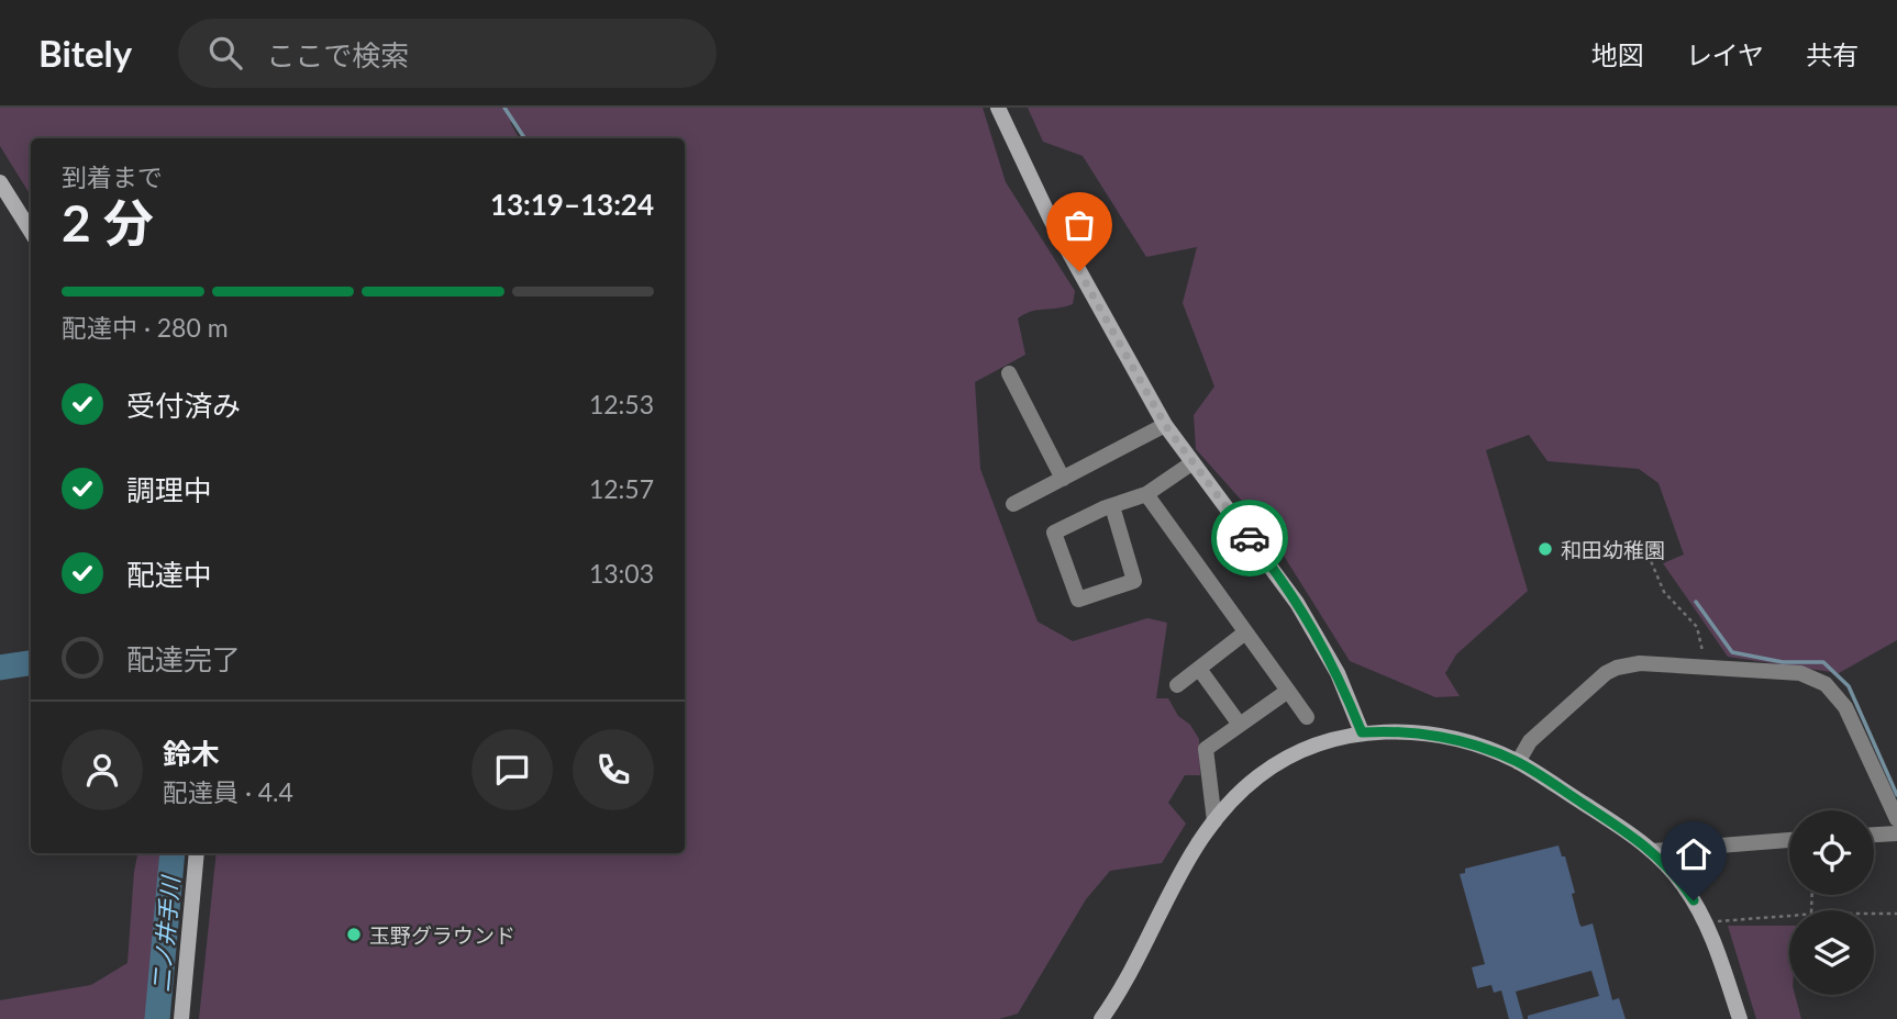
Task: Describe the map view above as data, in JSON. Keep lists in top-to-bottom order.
{
  "water": ["二ノ井手川"],
  "places": ["和田幼稚園", "玉野グラウンド"],
  "page": {
    "header": "Bitely",
    "search": "ここで検索",
    "nav": ["地図", "レイヤ", "共有"],
    "heading": ["2 分", "到着まで", "13:19–13:24"],
    "panel": ["鈴木", "配達員 · 4.4"],
    "bar": "配達中 · 280 m",
    "list": [
      ["受付済み", "12:53"],
      ["調理中", "12:57"],
      ["配達中", "13:03"],
      "配達完了"
    ]
  }
}
